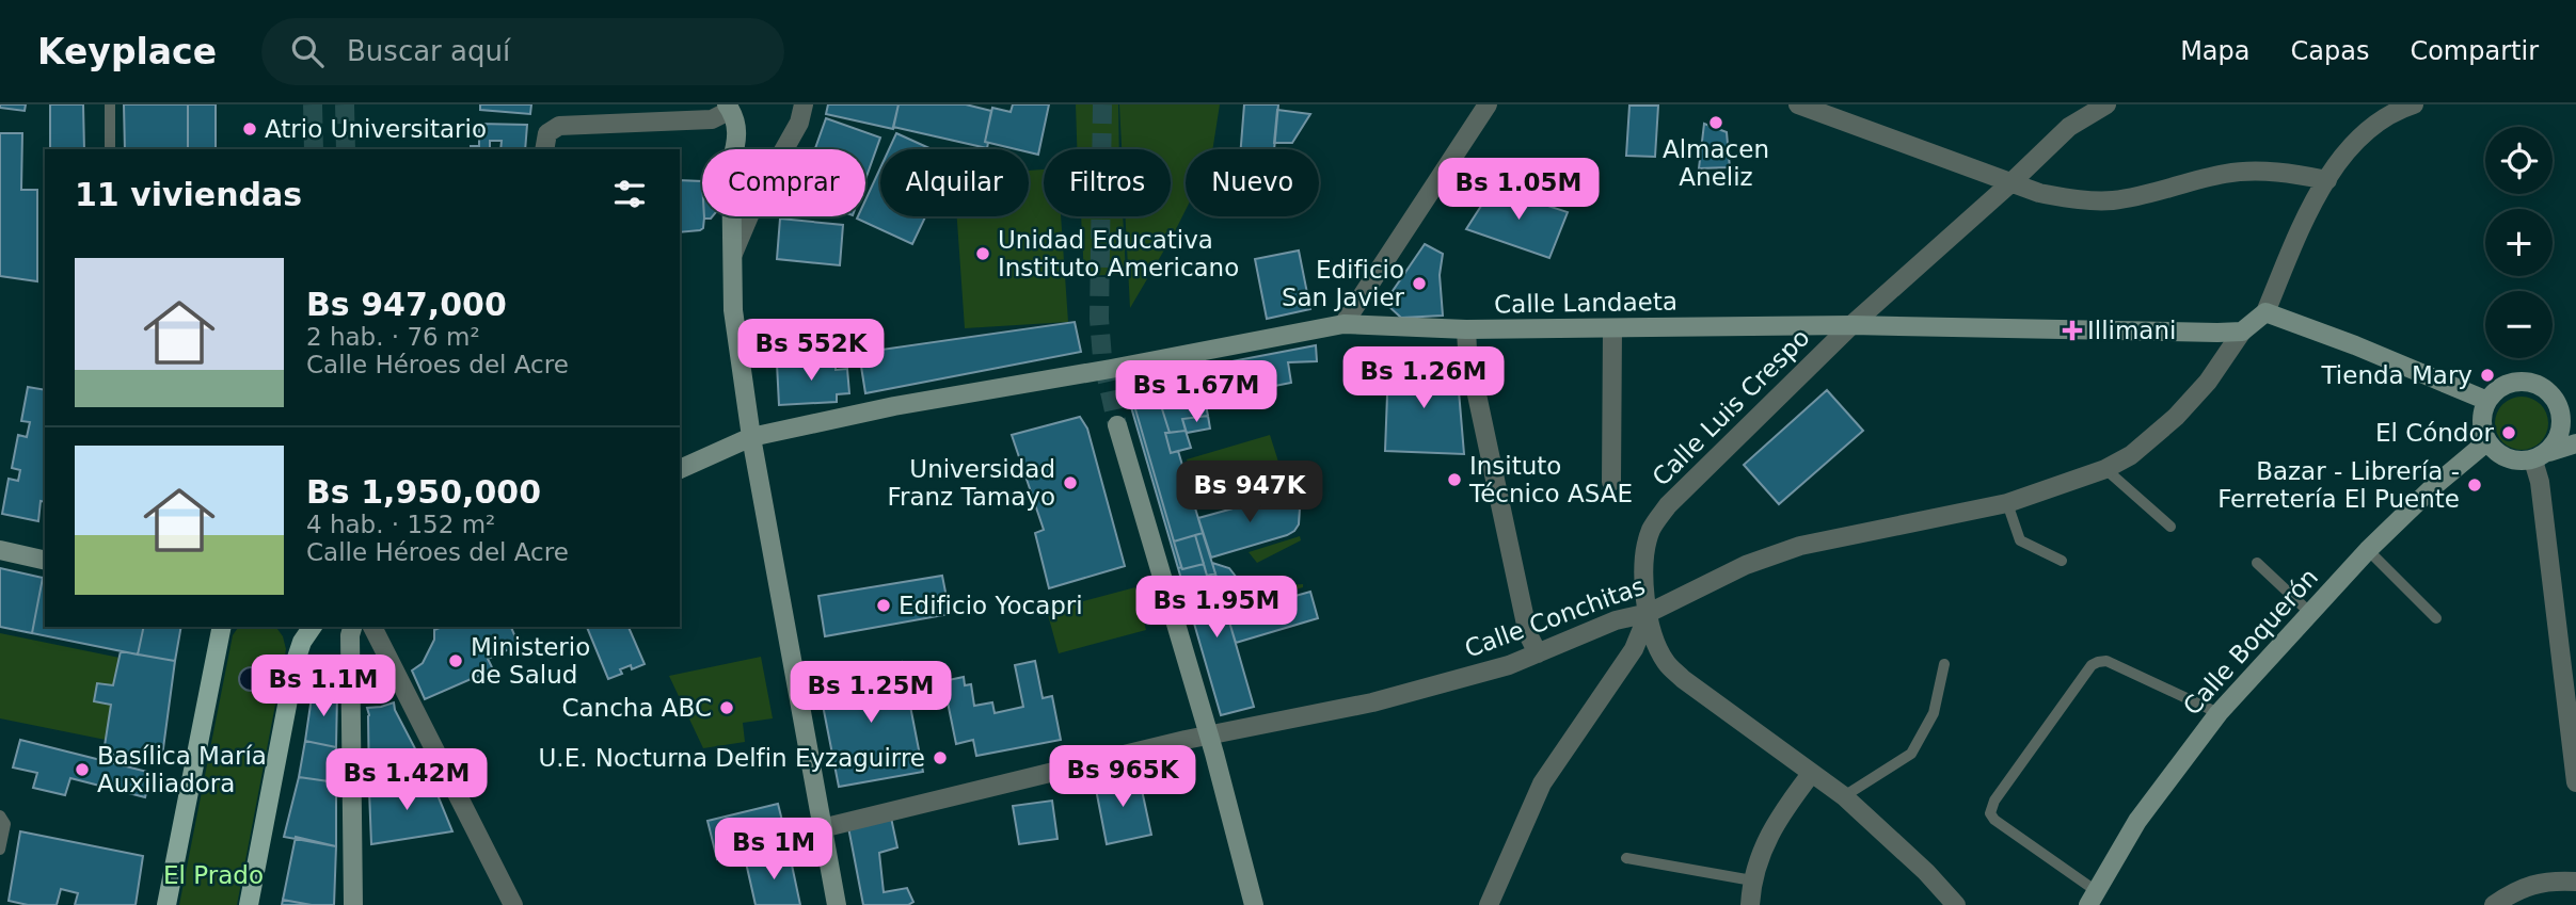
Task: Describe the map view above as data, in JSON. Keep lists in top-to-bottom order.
{
  "streets": {
    "main road": ["Calle Landaeta", "Calle Boquerón"],
    "street": ["Calle Luis Crespo", "Calle Conchitas"]
  },
  "crossings": [
    ["Calle Landaeta", "Calle Luis Crespo"],
    ["Calle Landaeta", "Calle Conchitas"],
    ["Calle Luis Crespo", "Calle Conchitas"]
  ],
  "parks": ["El Prado"],
  "places": {
    "other": [
      "Almacen Aneliz",
      "Atrio Universitario",
      "Unidad Educativa Instituto Americano",
      "Edificio San Javier",
      "Tienda Mary",
      "El Cóndor",
      "Insituto Técnico ASAE",
      "Universidad Franz Tamayo",
      "Bazar - Librería - Ferretería El Puente",
      "Edificio Yocapri",
      "Ministerio de Salud",
      "Cancha ABC",
      "U.E. Nocturna Delfin Eyzaguirre",
      "Basílica María Auxiliadora"
    ],
    "health": ["Illimani"]
  },
  "page": {
    "header": "Keyplace",
    "search": "Buscar aquí",
    "nav": ["Mapa", "Capas", "Compartir"],
    "map_buttons": ["+", "−"],
    "chip": [
      "Comprar",
      "Alquilar",
      "Filtros",
      "Nuevo"
    ],
    "heading": "11 viviendas",
    "price": [
      "Bs 1.05M",
      "Bs 552K",
      "Bs 1.26M",
      "Bs 1.67M",
      "Bs 947K",
      "Bs 1.95M",
      "Bs 1.1M",
      "Bs 1.25M",
      "Bs 965K",
      "Bs 1.42M",
      "Bs 1M"
    ],
    "list": [
      {
        "name": "Bs 947,000",
        "note": "2 hab. · 76 m² · Calle Héroes del Acre"
      },
      {
        "name": "Bs 1,950,000",
        "note": "4 hab. · 152 m² · Calle Héroes del Acre"
      }
    ]
  }
}
